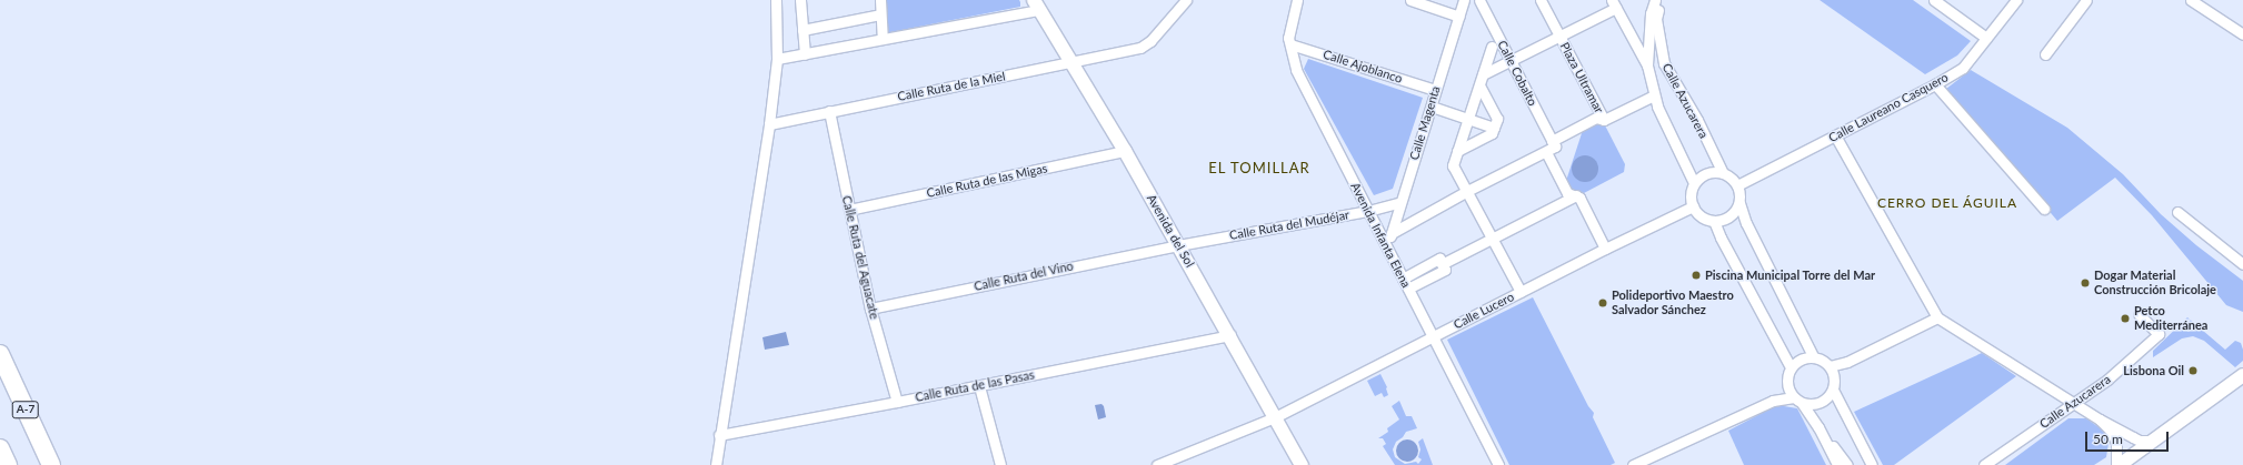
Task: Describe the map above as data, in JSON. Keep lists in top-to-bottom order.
{
  "streets": {
    "highway": ["A-7"],
    "street": [
      "Calle Ajoblanco",
      "Calle Cobalto",
      "Plaza Ultramar",
      "Calle Ruta de la Miel",
      "Calle Azucarera",
      "Calle Laureano Casquero",
      "Calle Magenta",
      "Calle Ruta de las Migas",
      "Calle Ruta del Mudéjar",
      "Avenida del Sol",
      "Avenida Infanta Elena",
      "Calle Ruta del Aguacate",
      "Calle Ruta del Vino",
      "Calle Lucero",
      "Calle Ruta de las Pasas"
    ]
  },
  "crossings": [
    ["Calle Ajoblanco", "Calle Magenta"],
    ["Calle Ajoblanco", "Avenida Infanta Elena"],
    ["Calle Cobalto", "Calle Lucero"],
    ["Calle Ruta de la Miel", "Avenida del Sol"],
    ["Calle Ruta de la Miel", "Calle Ruta del Aguacate"],
    ["Calle Azucarera", "Calle Laureano Casquero"],
    ["Calle Azucarera", "Calle Lucero"],
    ["Calle Laureano Casquero", "Calle Lucero"],
    ["Calle Magenta", "Calle Ruta del Mudéjar"],
    ["Calle Magenta", "Avenida Infanta Elena"],
    ["Calle Ruta de las Migas", "Avenida del Sol"],
    ["Calle Ruta de las Migas", "Calle Ruta del Aguacate"],
    ["Calle Ruta del Mudéjar", "Avenida del Sol"],
    ["Calle Ruta del Mudéjar", "Avenida Infanta Elena"],
    ["Calle Ruta del Mudéjar", "Calle Ruta del Vino"],
    ["Avenida del Sol", "Calle Ruta del Vino"],
    ["Avenida del Sol", "Calle Lucero"],
    ["Avenida del Sol", "Calle Ruta de las Pasas"],
    ["Avenida Infanta Elena", "Calle Lucero"],
    ["Calle Ruta del Aguacate", "Calle Ruta del Vino"],
    ["Calle Ruta del Aguacate", "Calle Ruta de las Pasas"]
  ],
  "districts": ["EL TOMILLAR", "CERRO DEL ÁGUILA"],
  "places": [
    "Piscina Municipal Torre del Mar",
    "Dogar Material Construcción Bricolaje",
    "Polideportivo Maestro Salvador Sánchez",
    "Petco Mediterránea",
    "Lisbona Oil"
  ],
  "scale_bar": "50 m"
}
